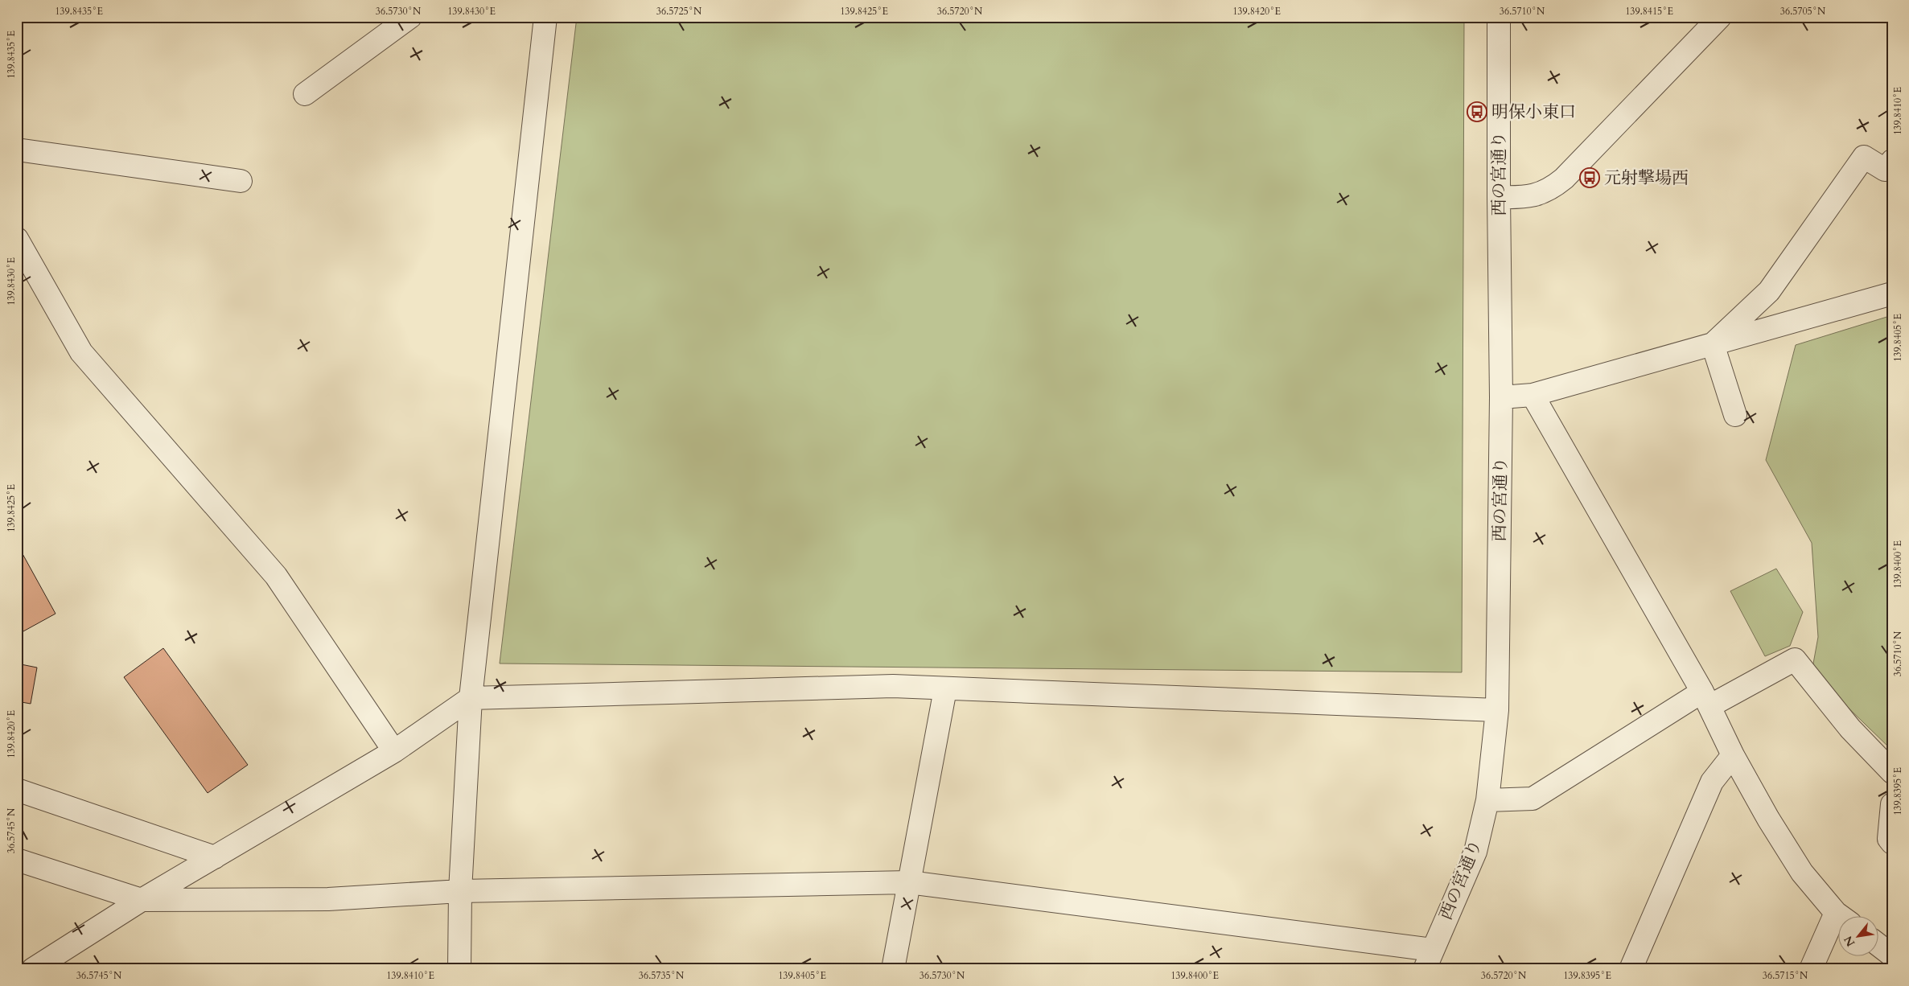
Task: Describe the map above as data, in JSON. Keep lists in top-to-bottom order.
{
  "streets": {
    "street": ["西の宮通り"]
  },
  "places": {
    "bus stop": ["明保小東口", "元射撃場西"]
  },
  "north": "bottom left",
  "coordinates": [
    "139.8435°E",
    "36.5730°N",
    "139.8430°E",
    "36.5725°N",
    "139.8425°E",
    "36.5720°N",
    "139.8420°E",
    "36.5710°N",
    "139.8415°E",
    "36.5705°N",
    "139.8410°E",
    "139.8405°E",
    "139.8400°E",
    "139.8395°E",
    "36.5745°N",
    "36.5735°N",
    "36.5715°N"
  ]
}
